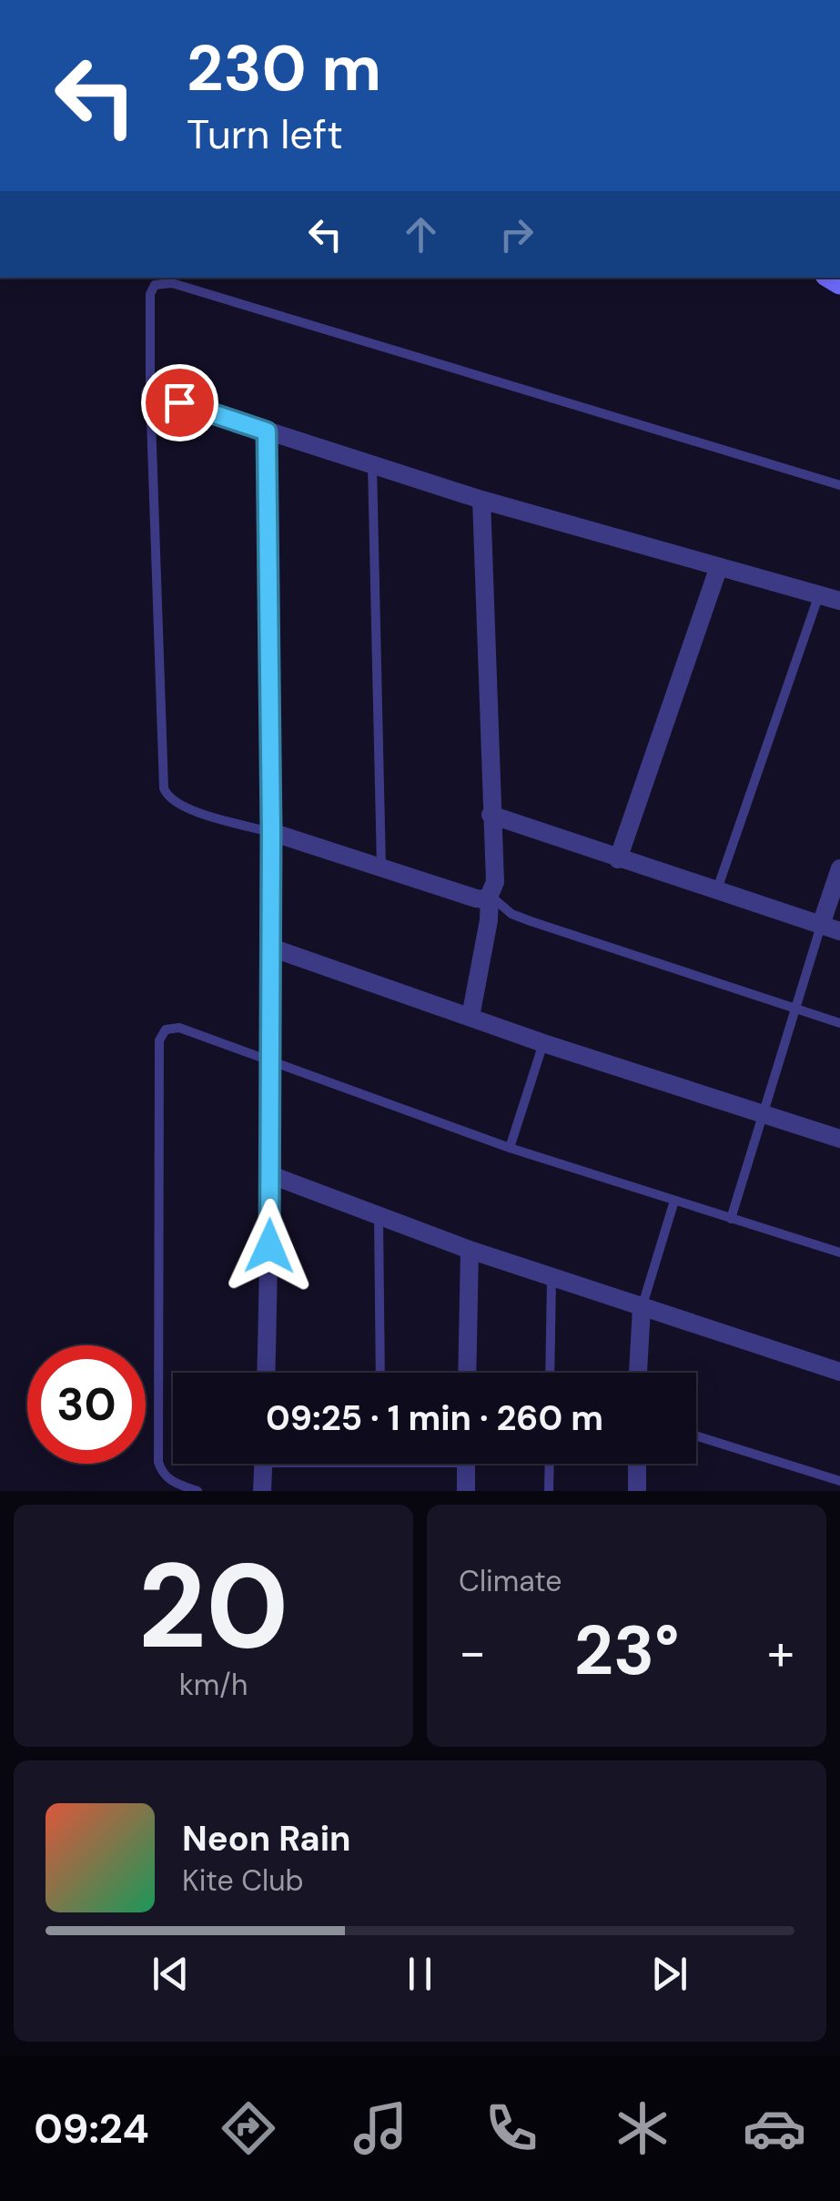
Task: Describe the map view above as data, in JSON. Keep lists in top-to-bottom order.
{
  "page": {
    "turn": ["230 m", "Turn left"],
    "limit": "30",
    "trip": "09:25 · 1 min · 260 m",
    "tile": [
      ["20", "km/h"],
      "Climate"
    ],
    "heat": ["−", "23°", "+"],
    "song": ["Neon Rain", "Kite Club"],
    "tabs": "09:24"
  }
}
